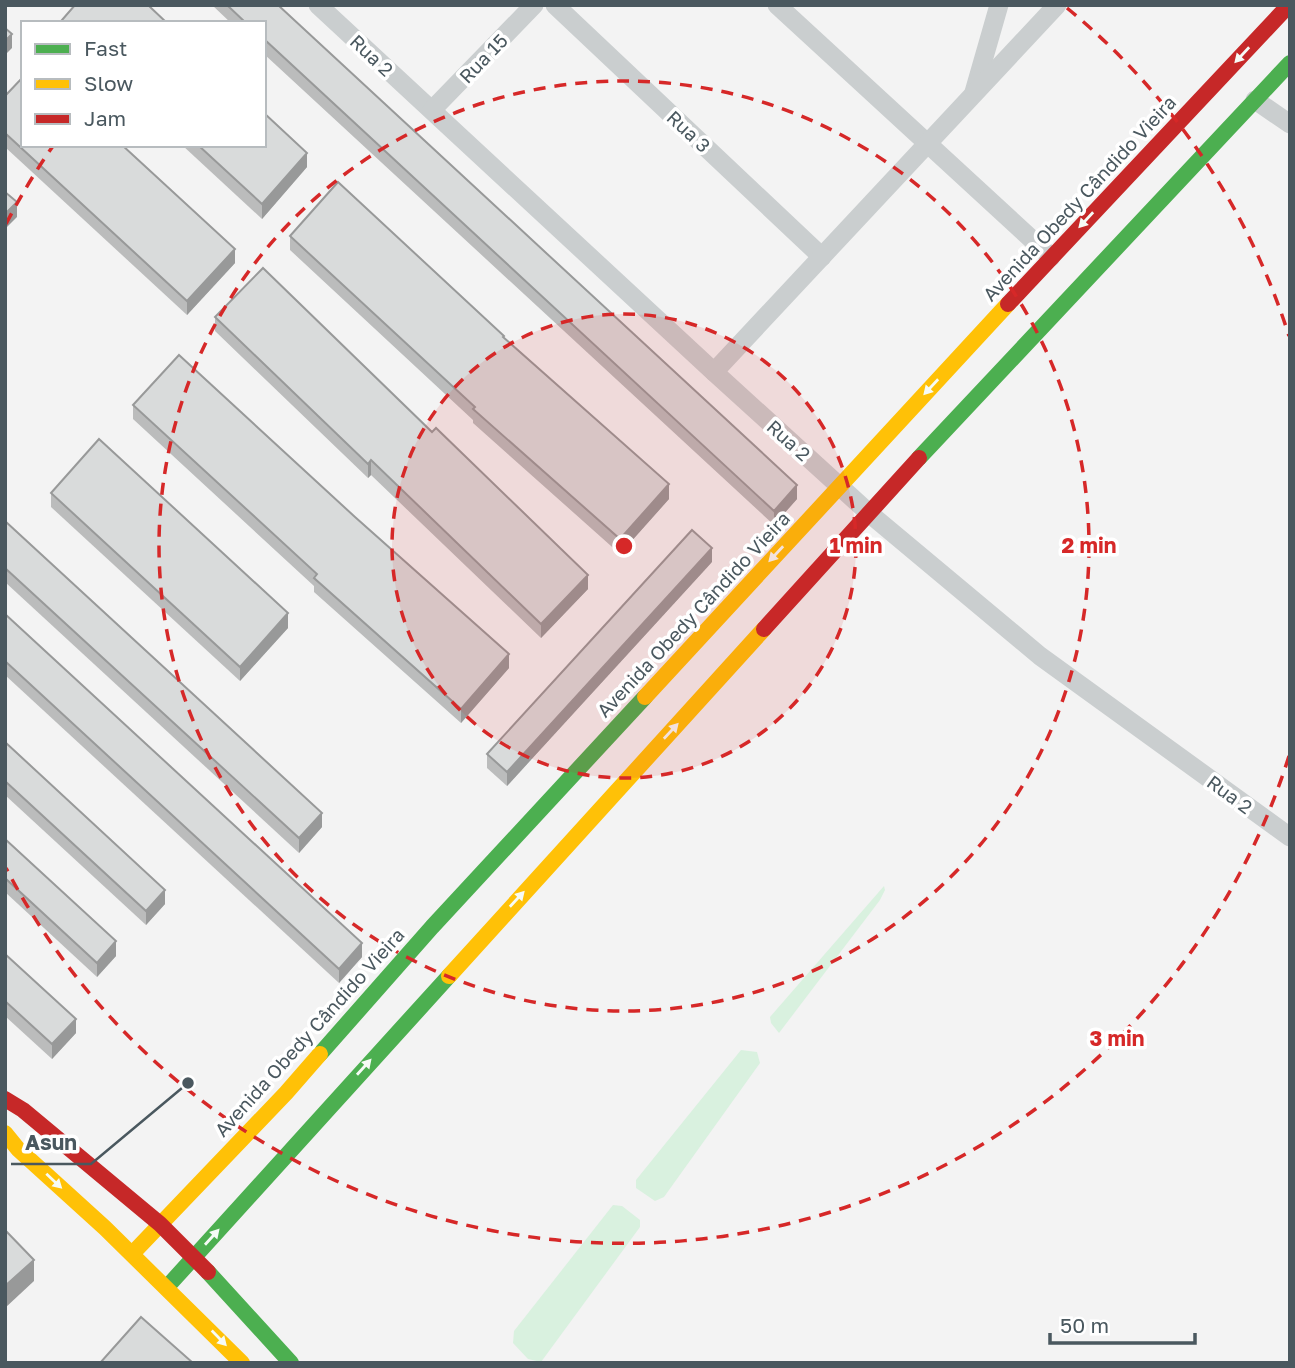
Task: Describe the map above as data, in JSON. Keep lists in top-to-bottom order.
{
  "streets": {
    "main road": ["Avenida Obedy Cândido Vieira"],
    "street": ["Rua 2", "Rua 15", "Rua 3"]
  },
  "crossings": [
    ["Rua 2", "Rua 15"],
    ["Rua 2", "Avenida Obedy Cândido Vieira"]
  ],
  "places": ["Asun"],
  "legend": ["Fast", "Slow", "Jam"],
  "scale_bar": "50 m",
  "rings": ["1 min", "2 min", "3 min"]
}
